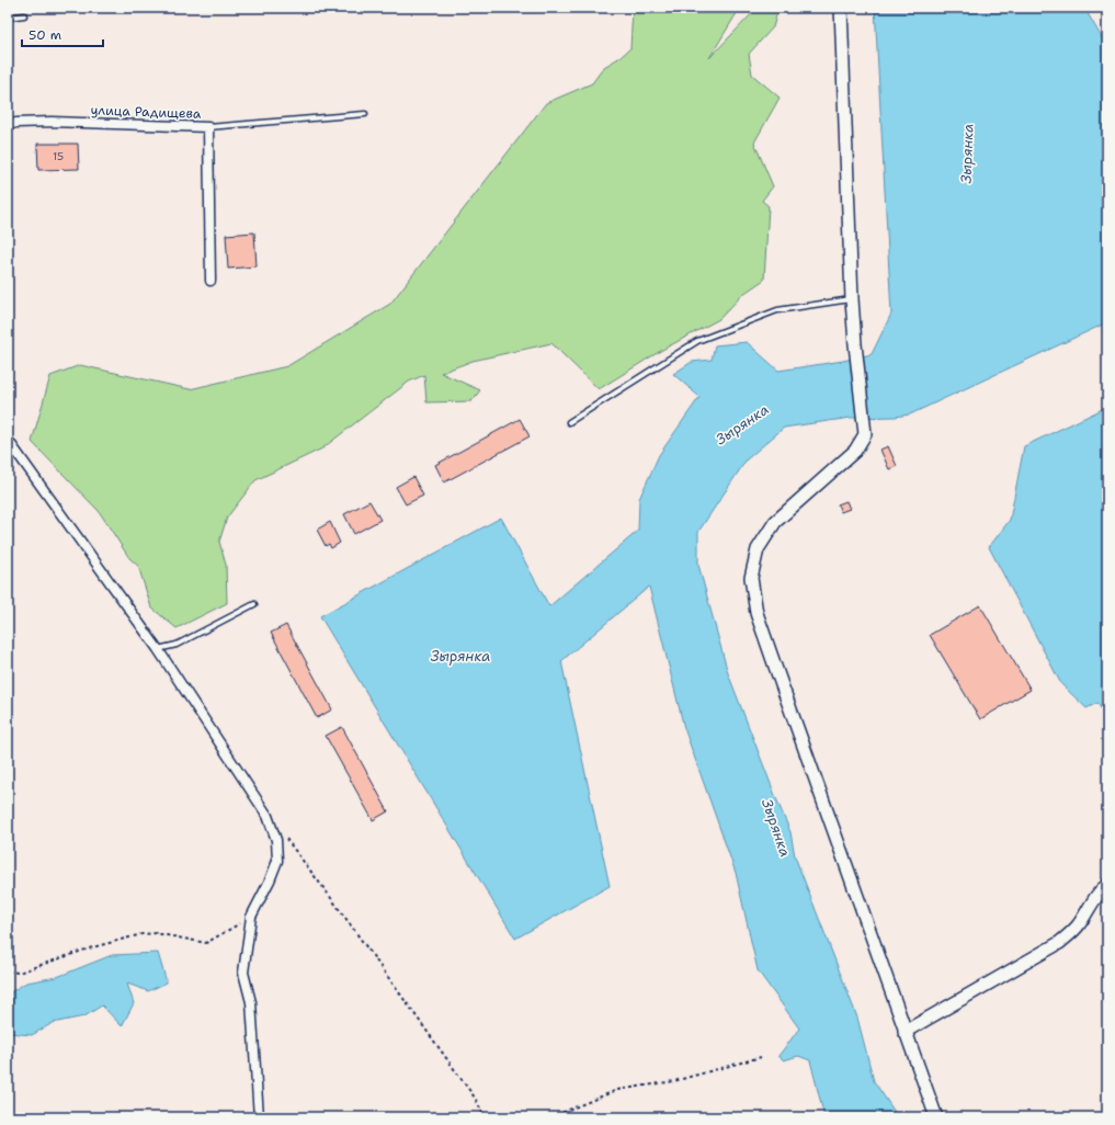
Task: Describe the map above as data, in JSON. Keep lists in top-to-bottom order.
{
  "streets": {
    "street": ["улица Радищева"]
  },
  "water": ["Зырянка"],
  "house_numbers": ["15"],
  "scale_bar": "50 m"
}
